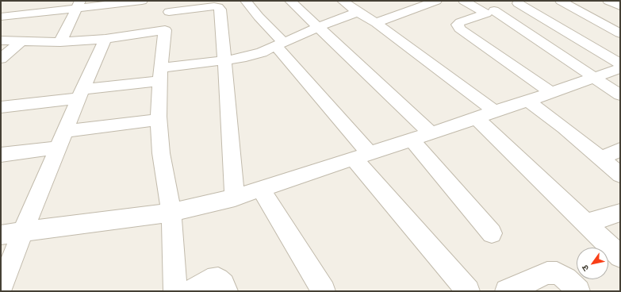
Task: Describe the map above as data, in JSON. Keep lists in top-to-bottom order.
{
  "north": "bottom left"
}
